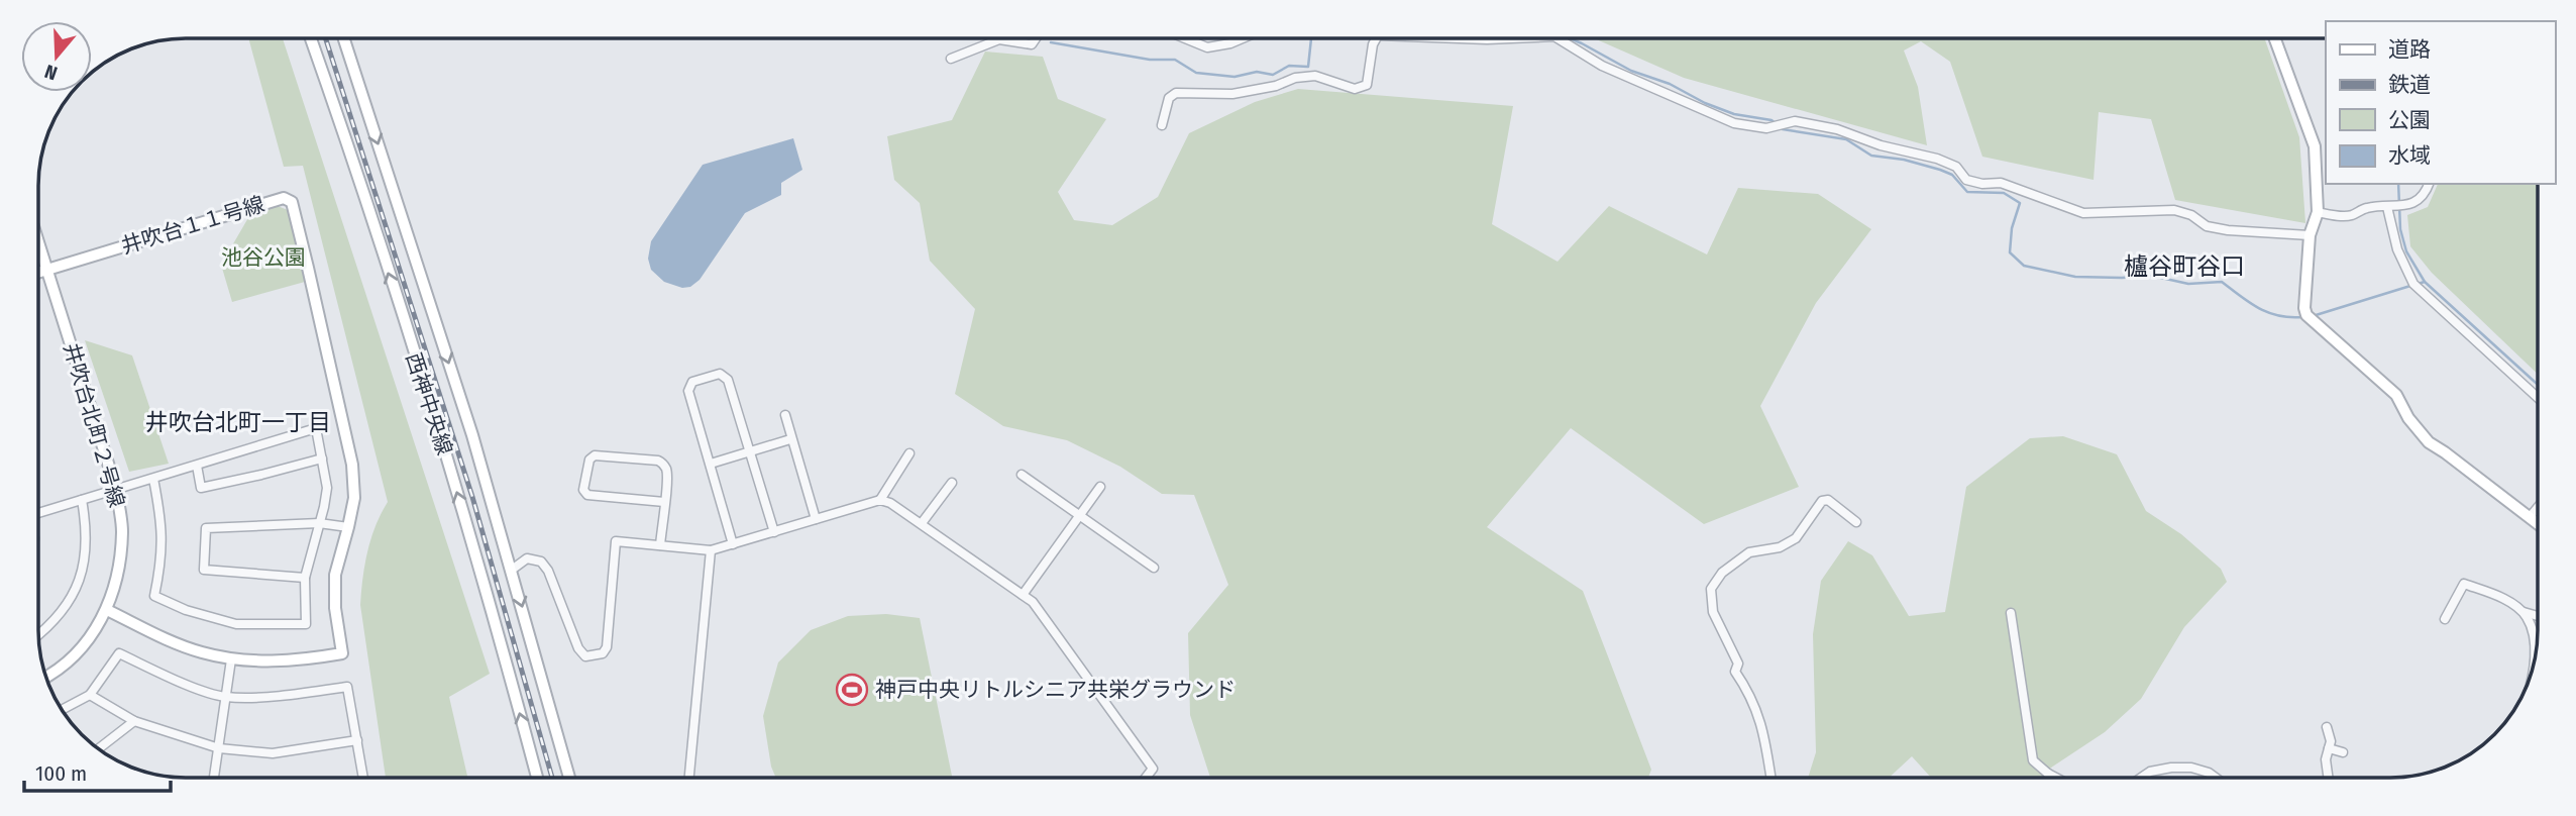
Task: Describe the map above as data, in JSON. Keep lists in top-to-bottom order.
{
  "streets": {
    "street": ["井吹台１１号線", "西神中央線", "井吹台北町２号線"]
  },
  "crossings": [
    ["井吹台１１号線", "井吹台北町２号線"]
  ],
  "districts": ["櫨谷町谷口", "井吹台北町一丁目"],
  "parks": ["池谷公園"],
  "places": {
    "sports": ["神戸中央リトルシニア共栄グラウンド"]
  },
  "legend": [
    "道路",
    "鉄道",
    "公園",
    "水域"
  ],
  "scale_bar": "100 m",
  "north": "bottom"
}
